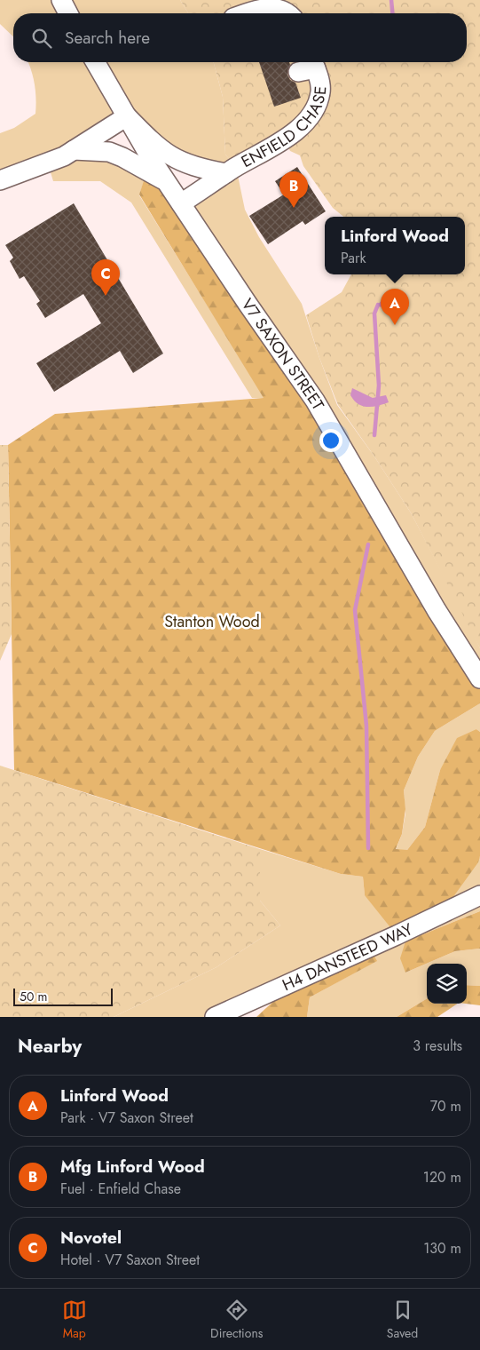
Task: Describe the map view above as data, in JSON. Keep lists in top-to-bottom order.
{
  "streets": {
    "street": ["ENFIELD CHASE", "V7 SAXON STREET", "H4 DANSTEED WAY"]
  },
  "crossings": [
    ["ENFIELD CHASE", "V7 SAXON STREET"]
  ],
  "parks": ["Stanton Wood"],
  "scale_bar": "50 m",
  "page": {
    "search": "Search here",
    "pins": ["B", "C", "A"],
    "popup": ["Linford Wood", "Park"],
    "scale": "50 m",
    "heading": ["Nearby", "3 results"],
    "list": [
      {
        "mark": "A",
        "name": "Linford Wood",
        "note": "Park · V7 Saxon Street",
        "value": "70 m"
      },
      {
        "mark": "B",
        "name": "Mfg Linford Wood",
        "note": "Fuel · Enfield Chase",
        "value": "120 m"
      },
      {
        "mark": "C",
        "name": "Novotel",
        "note": "Hotel · V7 Saxon Street",
        "value": "130 m"
      }
    ],
    "nav": ["Map", "Directions", "Saved"]
  }
}
